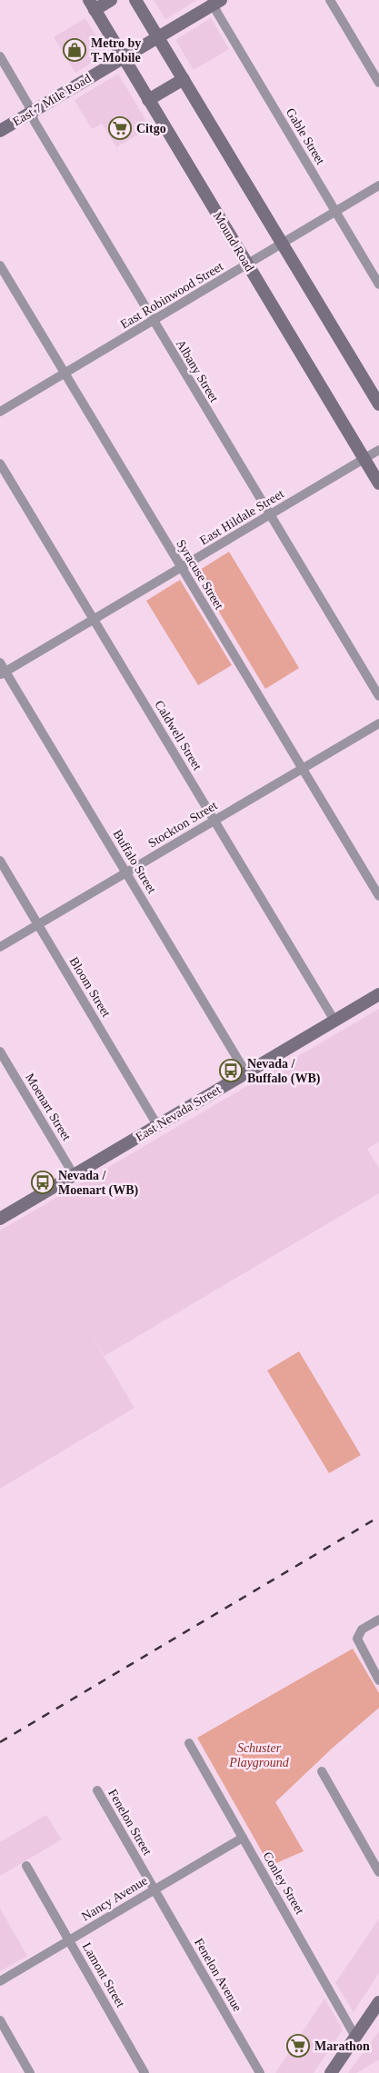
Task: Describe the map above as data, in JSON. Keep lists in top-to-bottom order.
{
  "streets": {
    "main road": ["East 7 Mile Road", "Mound Road", "East Nevada Street"],
    "street": [
      "Gable Street",
      "East Robinwood Street",
      "Albany Street",
      "East Hildale Street",
      "Syracuse Street",
      "Caldwell Street",
      "Stockton Street",
      "Buffalo Street",
      "Bloom Street",
      "Moenart Street",
      "Fenelon Street",
      "Conley Street",
      "Nancy Avenue",
      "Lamont Street",
      "Fenelon Avenue"
    ]
  },
  "crossings": [
    ["East 7 Mile Road", "Gable Street"],
    ["East 7 Mile Road", "Mound Road"],
    ["East 7 Mile Road", "Albany Street"],
    ["Gable Street", "East Robinwood Street"],
    ["Mound Road", "East Robinwood Street"],
    ["Mound Road", "East Hildale Street"],
    ["East Robinwood Street", "Albany Street"],
    ["East Robinwood Street", "Syracuse Street"],
    ["Albany Street", "East Hildale Street"],
    ["East Hildale Street", "Syracuse Street"],
    ["East Hildale Street", "Caldwell Street"],
    ["East Hildale Street", "Buffalo Street"],
    ["Syracuse Street", "Stockton Street"],
    ["Caldwell Street", "Stockton Street"],
    ["Caldwell Street", "East Nevada Street"],
    ["Stockton Street", "Buffalo Street"],
    ["Stockton Street", "Bloom Street"],
    ["Buffalo Street", "East Nevada Street"],
    ["Bloom Street", "East Nevada Street"],
    ["Moenart Street", "East Nevada Street"],
    ["Fenelon Street", "Nancy Avenue"],
    ["Fenelon Street", "Fenelon Avenue"],
    ["Conley Street", "Nancy Avenue"],
    ["Nancy Avenue", "Lamont Street"],
    ["Nancy Avenue", "Fenelon Avenue"]
  ],
  "parks": ["Schuster Playground"],
  "places": {
    "shop": ["Metro by T-Mobile"],
    "supermarket": ["Citgo", "Marathon"],
    "bus stop": ["Nevada / Buffalo (WB)", "Nevada / Moenart (WB)"]
  }
}
